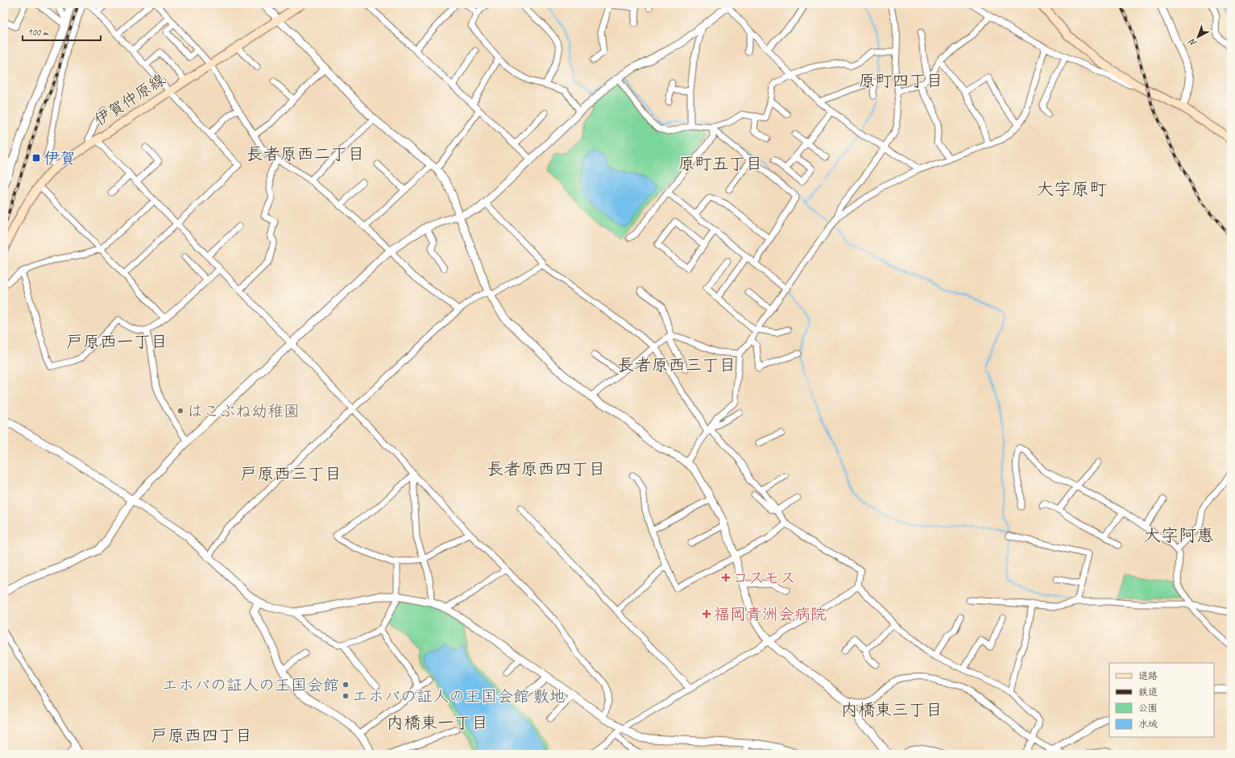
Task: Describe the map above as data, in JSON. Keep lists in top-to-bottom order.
{
  "streets": {
    "main road": ["伊賀仲原線"]
  },
  "districts": [
    "原町四丁目",
    "長者原西二丁目",
    "原町五丁目",
    "大字原町",
    "戸原西一丁目",
    "長者原西三丁目",
    "長者原西四丁目",
    "戸原西三丁目",
    "大字阿惠",
    "内橋東三丁目",
    "内橋東一丁目",
    "戸原西四丁目"
  ],
  "places": {
    "transit": ["伊賀"],
    "other": ["はこぶね幼稚園", "エホバの証人の王国会館", "エホバの証人の王国会館 敷地"],
    "health": ["コスモス", "福岡青洲会病院"]
  },
  "legend": [
    "道路",
    "鉄道",
    "公園",
    "水域"
  ],
  "scale_bar": "100 m",
  "north": "bottom left"
}
